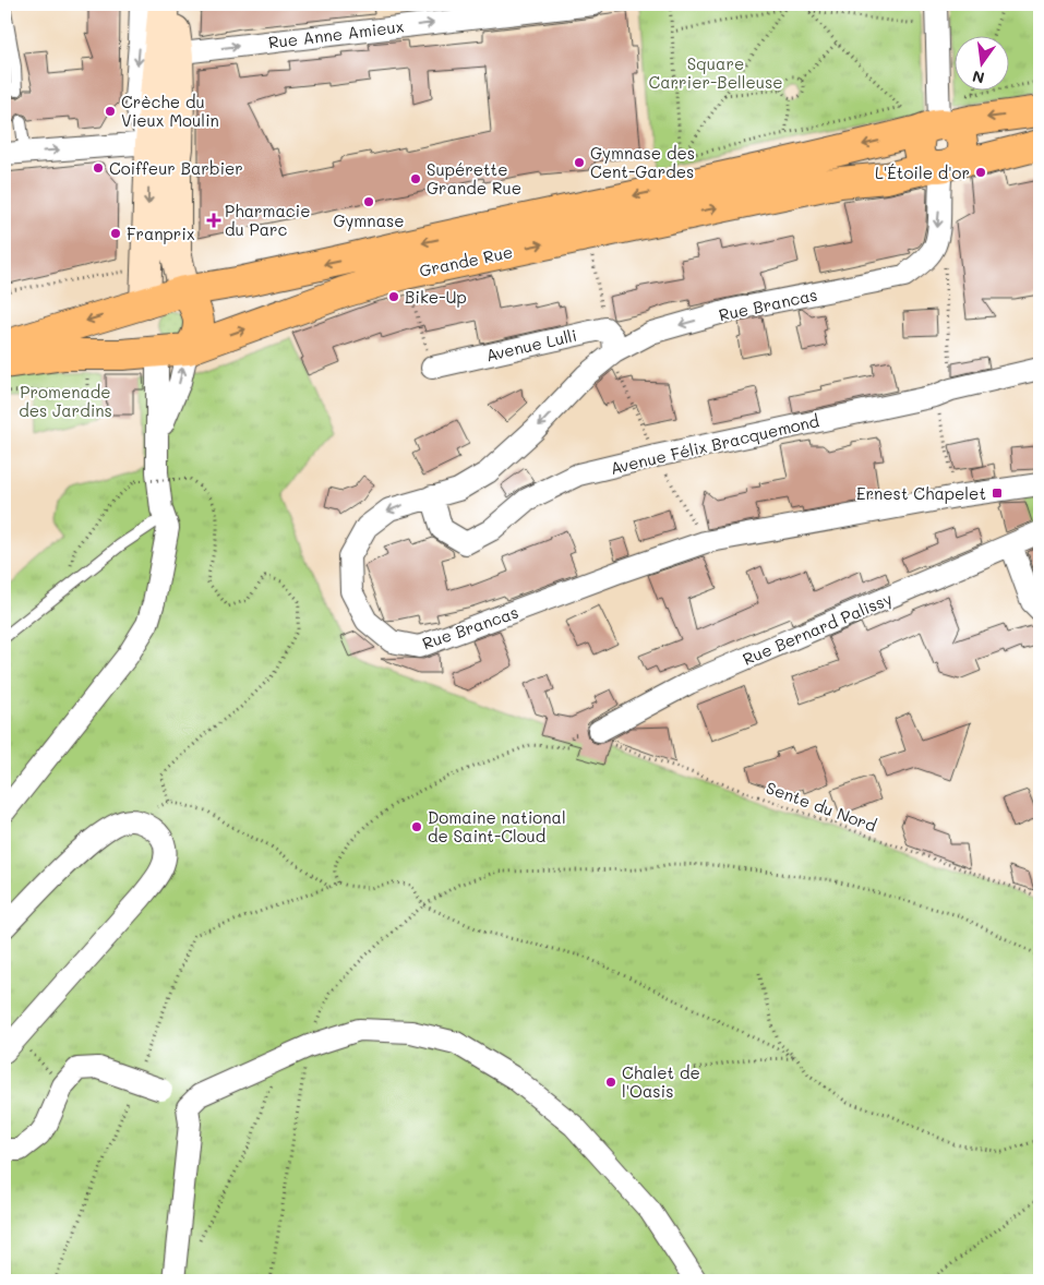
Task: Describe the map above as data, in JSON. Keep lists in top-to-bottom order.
{
  "streets": {
    "main road": ["Grande Rue"],
    "street": [
      "Rue Anne Amieux",
      "Rue Brancas",
      "Avenue Lulli",
      "Avenue Félix Bracquemond",
      "Rue Bernard Palissy"
    ],
    "path": ["Sente du Nord"]
  },
  "crossings": [
    ["Grande Rue", "Rue Brancas"],
    ["Rue Brancas", "Avenue Félix Bracquemond"],
    ["Rue Bernard Palissy", "Sente du Nord"]
  ],
  "one_way": ["Rue Anne Amieux"],
  "parks": ["Square Carrier-Belleuse", "Promenade des Jardins"],
  "places": {
    "other": [
      "Crèche du Vieux Moulin",
      "Gymnase des Cent-Gardes",
      "Coiffeur Barbier",
      "L'Étoile d'or",
      "Supérette Grande Rue",
      "Gymnase",
      "Franprix",
      "Bike-Up",
      "Domaine national de Saint-Cloud",
      "Chalet de l'Oasis"
    ],
    "health": ["Pharmacie du Parc"],
    "transit": ["Ernest Chapelet"]
  },
  "north": "bottom"
}
